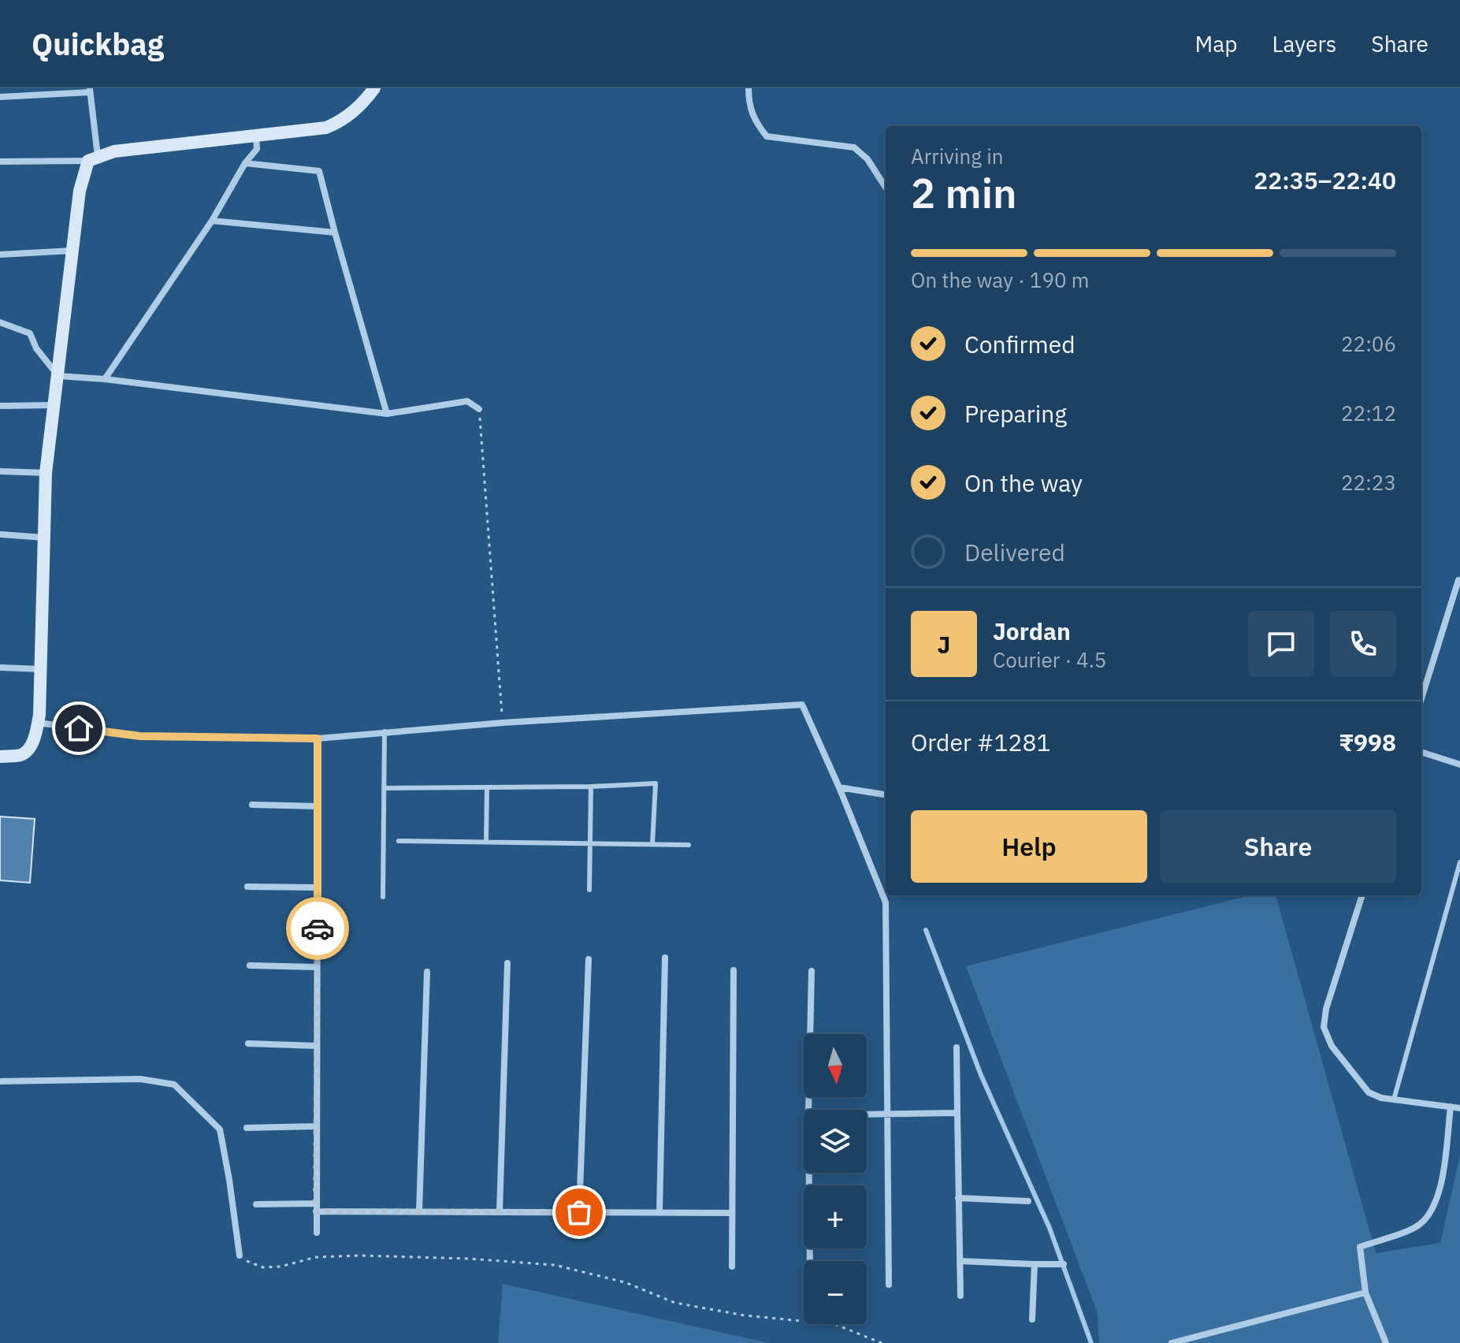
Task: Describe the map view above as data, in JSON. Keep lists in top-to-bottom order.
{
  "north": "bottom",
  "page": {
    "header": "Quickbag",
    "nav": ["Map", "Layers", "Share"],
    "heading": ["2 min", "Arriving in", "22:35–22:40"],
    "panel": [
      "Jordan",
      "Courier · 4.5",
      "Order #1281",
      "₹998"
    ],
    "bar": "On the way · 190 m",
    "list": [
      ["Confirmed", "22:06"],
      ["Preparing", "22:12"],
      ["On the way", "22:23"],
      "Delivered"
    ],
    "round": "J",
    "buttons": ["Help", "Share"],
    "map_buttons": ["+", "−"]
  }
}
